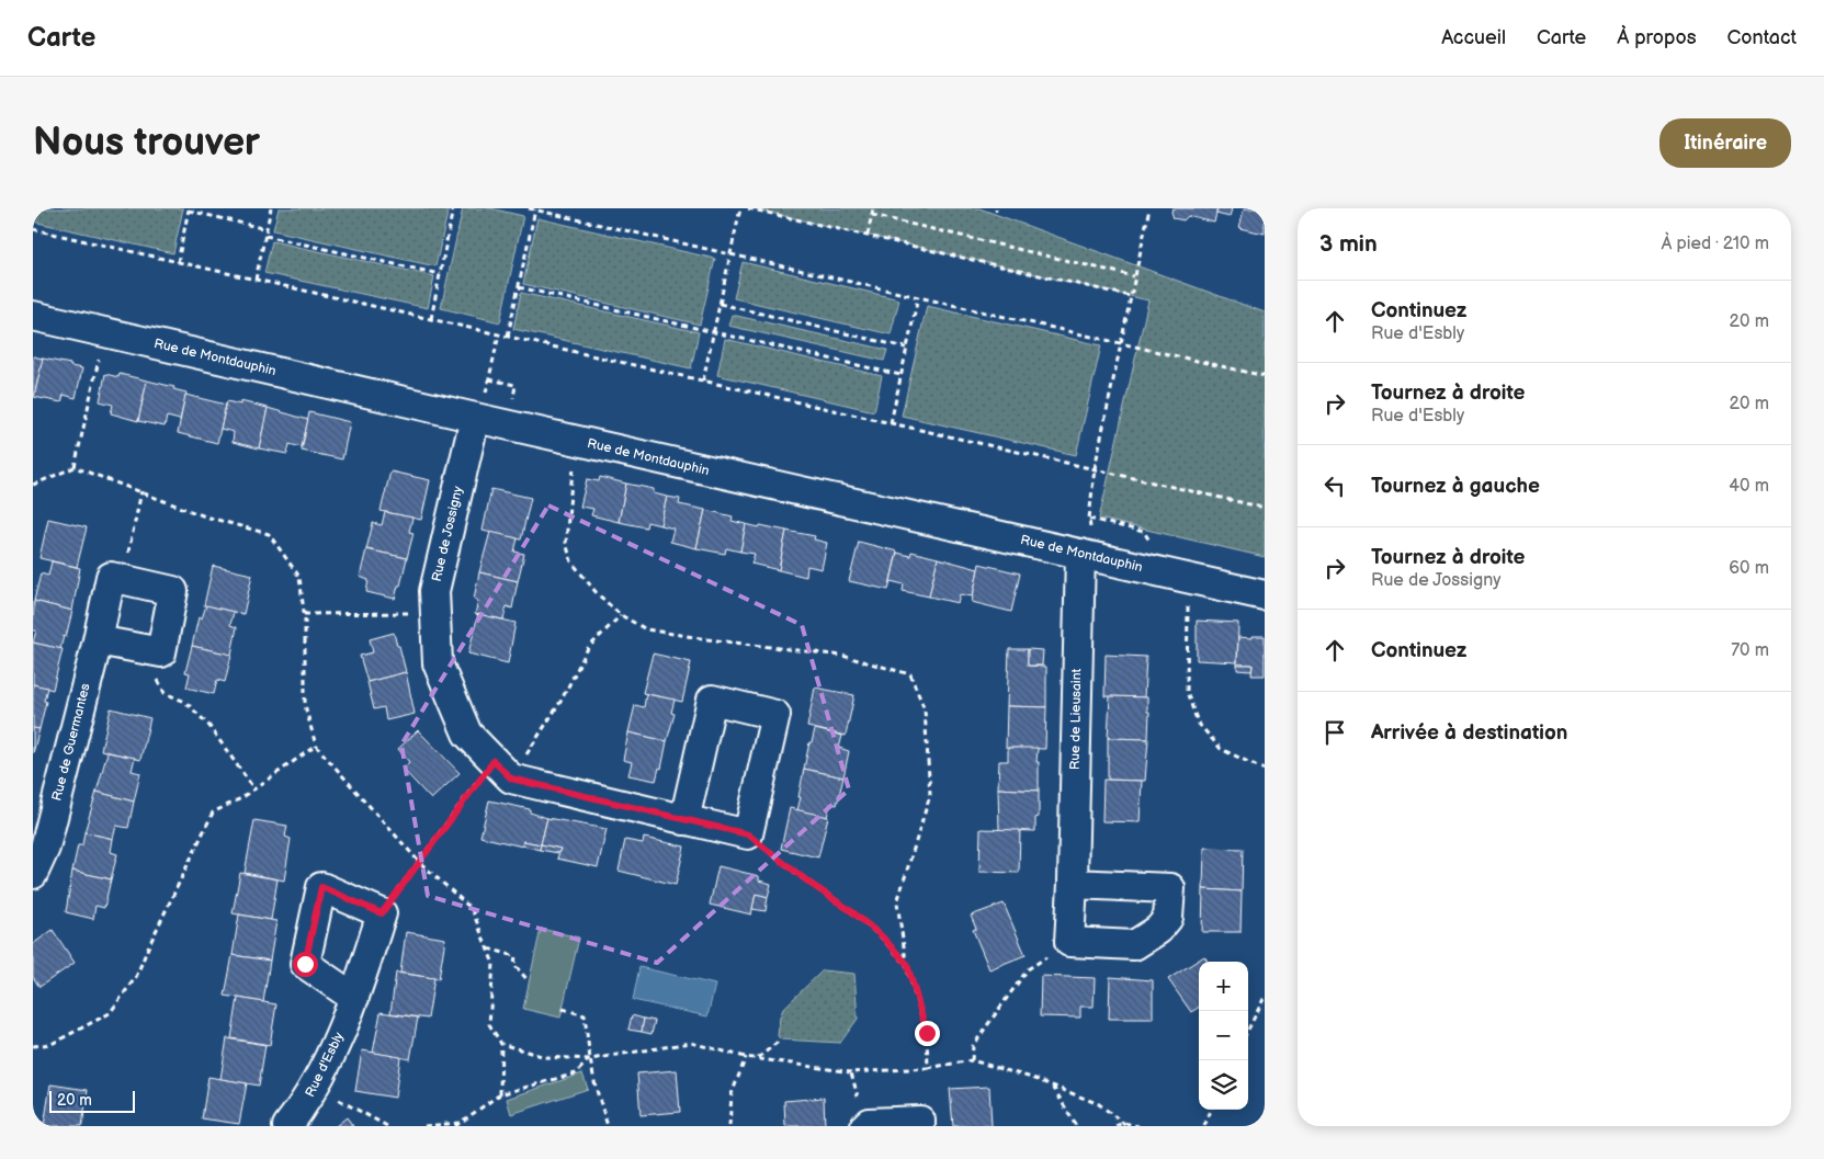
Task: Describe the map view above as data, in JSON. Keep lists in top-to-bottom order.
{
  "streets": {
    "street": [
      "Rue de Montdauphin",
      "Rue de Jossigny",
      "Rue de Lieusaint",
      "Rue de Guermantes",
      "Rue d'Esbly"
    ]
  },
  "crossings": [
    ["Rue de Montdauphin", "Rue de Jossigny"],
    ["Rue de Montdauphin", "Rue de Lieusaint"]
  ],
  "scale_bar": "20 m",
  "page": {
    "header": "Carte",
    "nav": [
      "Accueil",
      "Carte",
      "À propos",
      "Contact"
    ],
    "buttons": "Itinéraire",
    "title": "Nous trouver",
    "heading": ["3 min", "À pied · 210 m"],
    "list": [
      ["Continuez", "Rue d'Esbly", "20 m"],
      ["Tournez à droite", "Rue d'Esbly", "20 m"],
      ["Tournez à gauche", "40 m"],
      ["Tournez à droite", "Rue de Jossigny", "60 m"],
      ["Continuez", "70 m"],
      "Arrivée à destination"
    ],
    "map_buttons": ["+", "−"],
    "scale": "20 m"
  }
}
